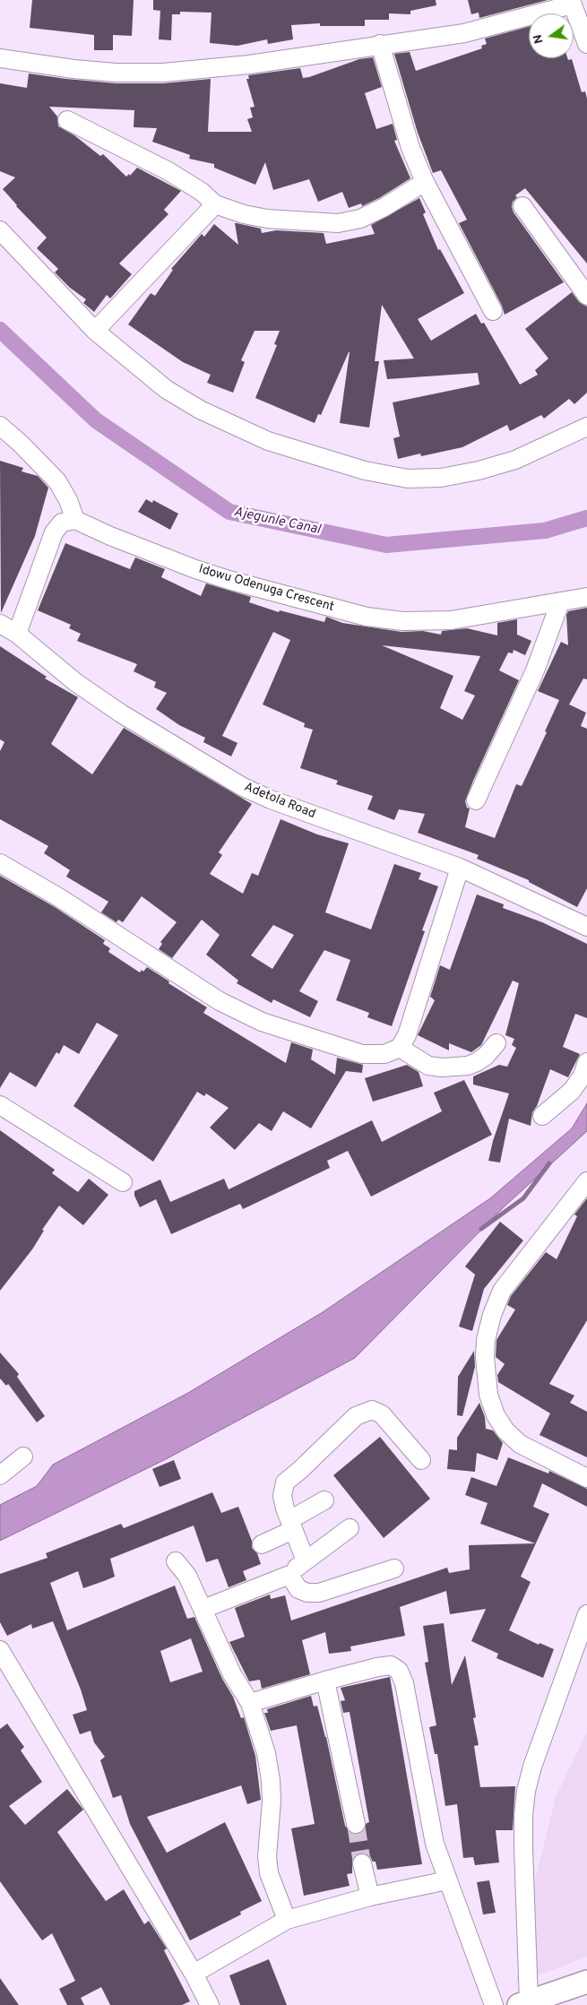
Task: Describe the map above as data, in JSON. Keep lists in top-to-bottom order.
{
  "streets": {
    "street": ["Idowu Odenuga Crescent", "Adetola Road"]
  },
  "water": ["Ajegunle Canal"],
  "north": "left"
}
